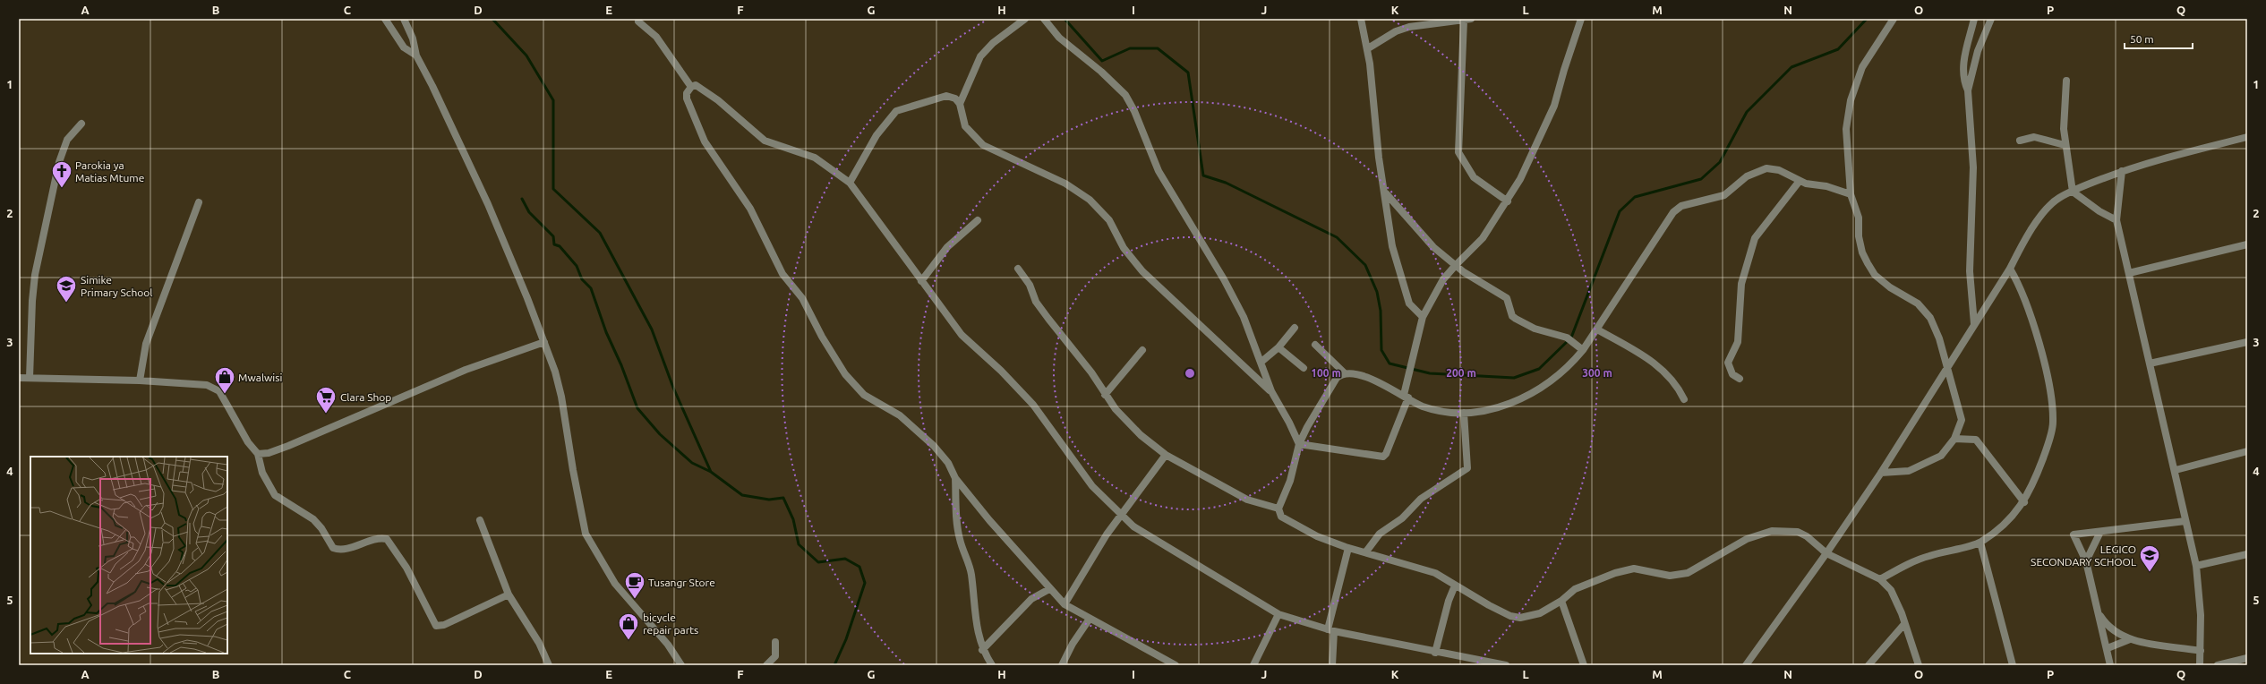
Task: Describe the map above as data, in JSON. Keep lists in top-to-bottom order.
{
  "places": {
    "church": ["Parokia ya Matias Mtume"],
    "school or university": ["Simike Primary School", "LEGICO SECONDARY SCHOOL"],
    "shop": ["Mwalwisi", "bicycle repair parts"],
    "supermarket": ["Clara Shop"],
    "cafe": ["Tusangr Store"]
  },
  "scale_bar": "50 m",
  "grid": {
    "columns": [
      "A",
      "B",
      "C",
      "D",
      "E",
      "F",
      "G",
      "H",
      "I",
      "J",
      "K",
      "L",
      "M",
      "N",
      "O",
      "P",
      "Q"
    ],
    "rows": [
      "1",
      "2",
      "3",
      "4",
      "5"
    ]
  },
  "rings": ["100 m", "200 m", "300 m"]
}
